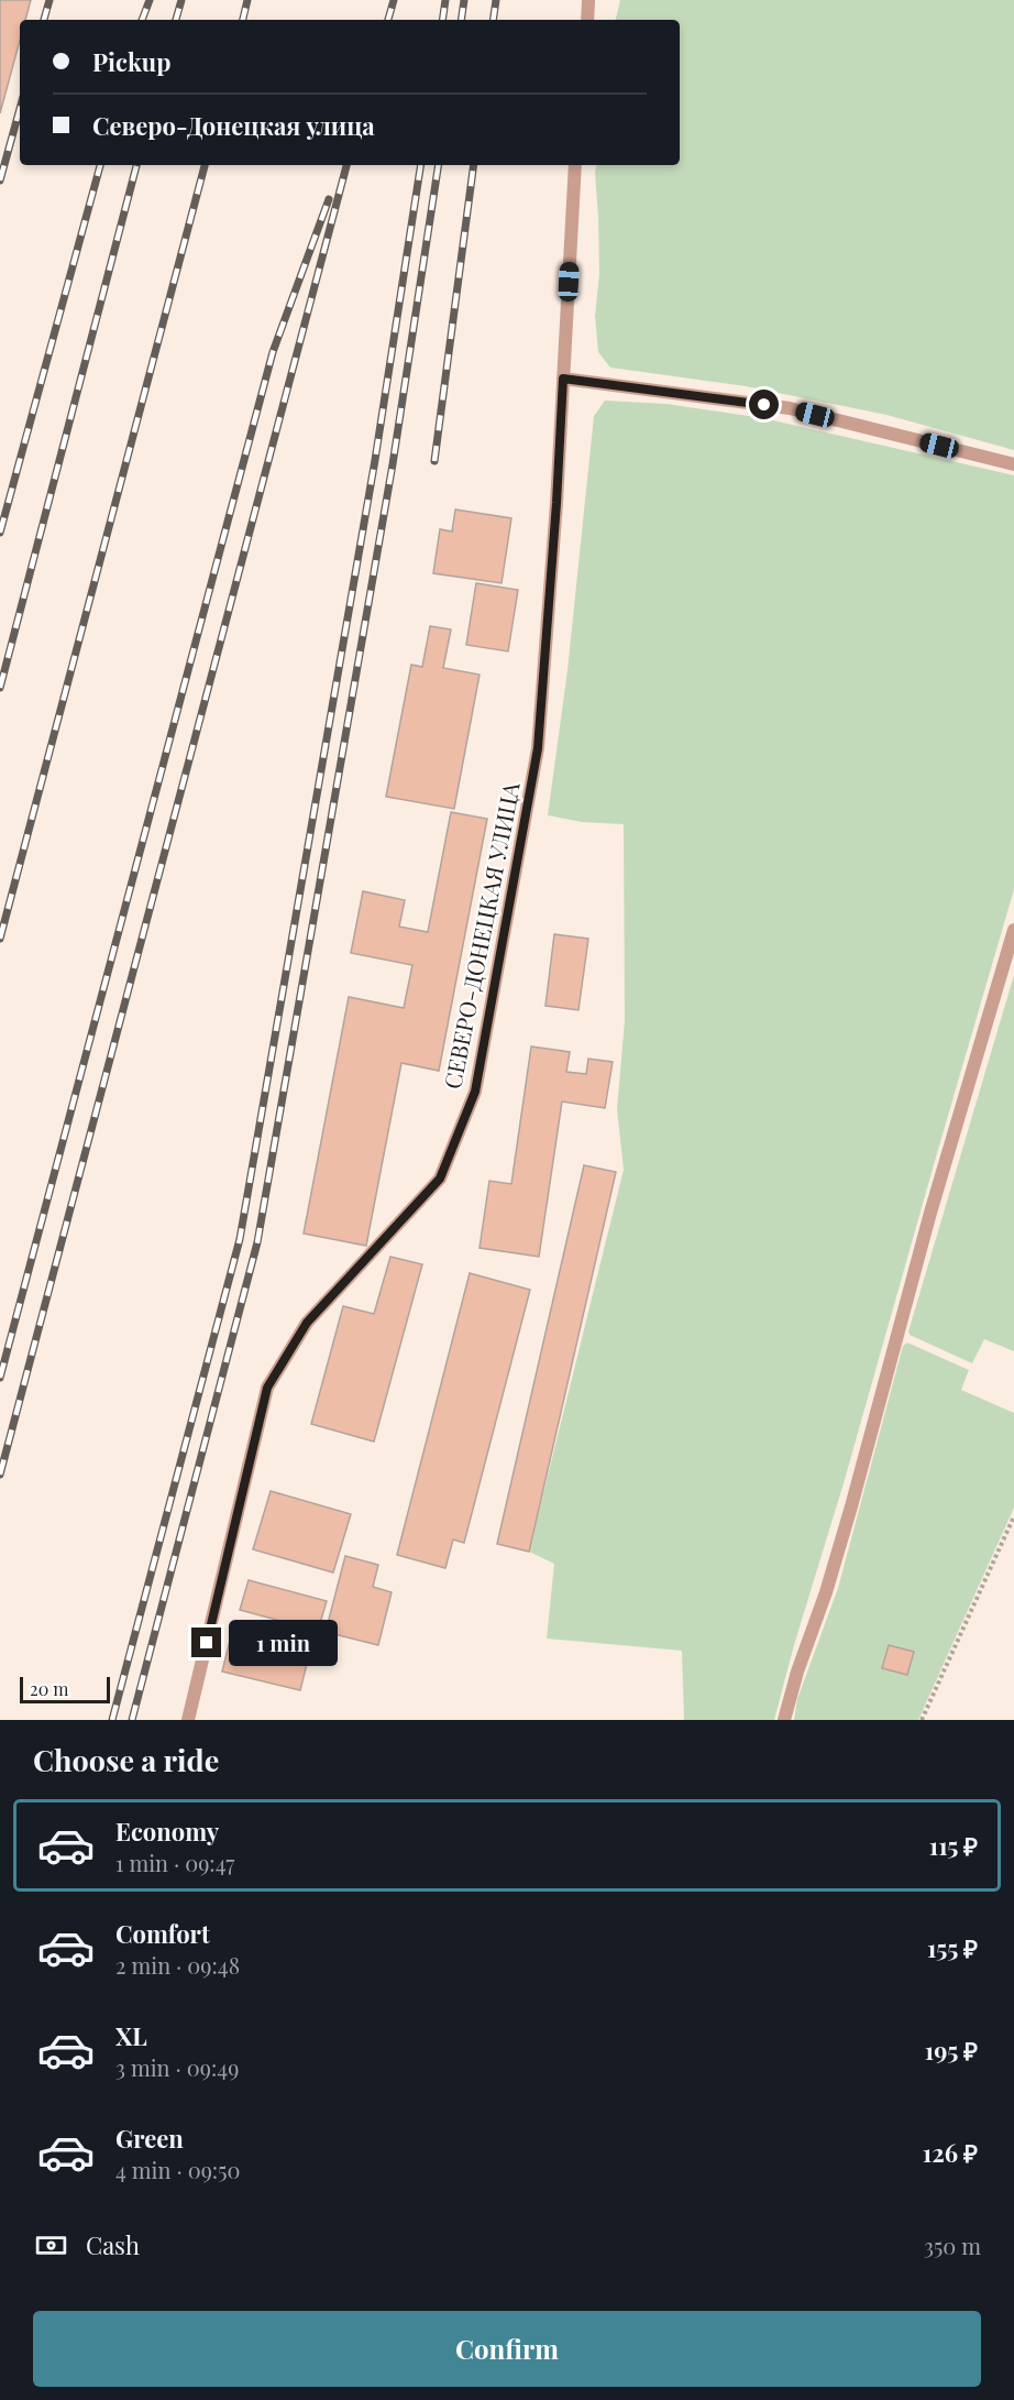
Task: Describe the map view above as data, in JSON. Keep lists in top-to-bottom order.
{
  "streets": {
    "lane": ["СЕВЕРО-ДОНЕЦКАЯ УЛИЦА"]
  },
  "scale_bar": "20 m",
  "page": {
    "banner": ["Pickup", "Северо-Донецкая улица"],
    "bubble": "1 min",
    "scale": "20 m",
    "heading": "Choose a ride",
    "list": [
      {
        "name": "Economy",
        "note": "1 min · 09:47",
        "value": "115 ₽"
      },
      {
        "name": "Comfort",
        "note": "2 min · 09:48",
        "value": "155 ₽"
      },
      {
        "name": "XL",
        "note": "3 min · 09:49",
        "value": "195 ₽"
      },
      {
        "name": "Green",
        "note": "4 min · 09:50",
        "value": "126 ₽"
      }
    ],
    "pay": ["Cash", "350 m"],
    "buttons": "Confirm"
  }
}
